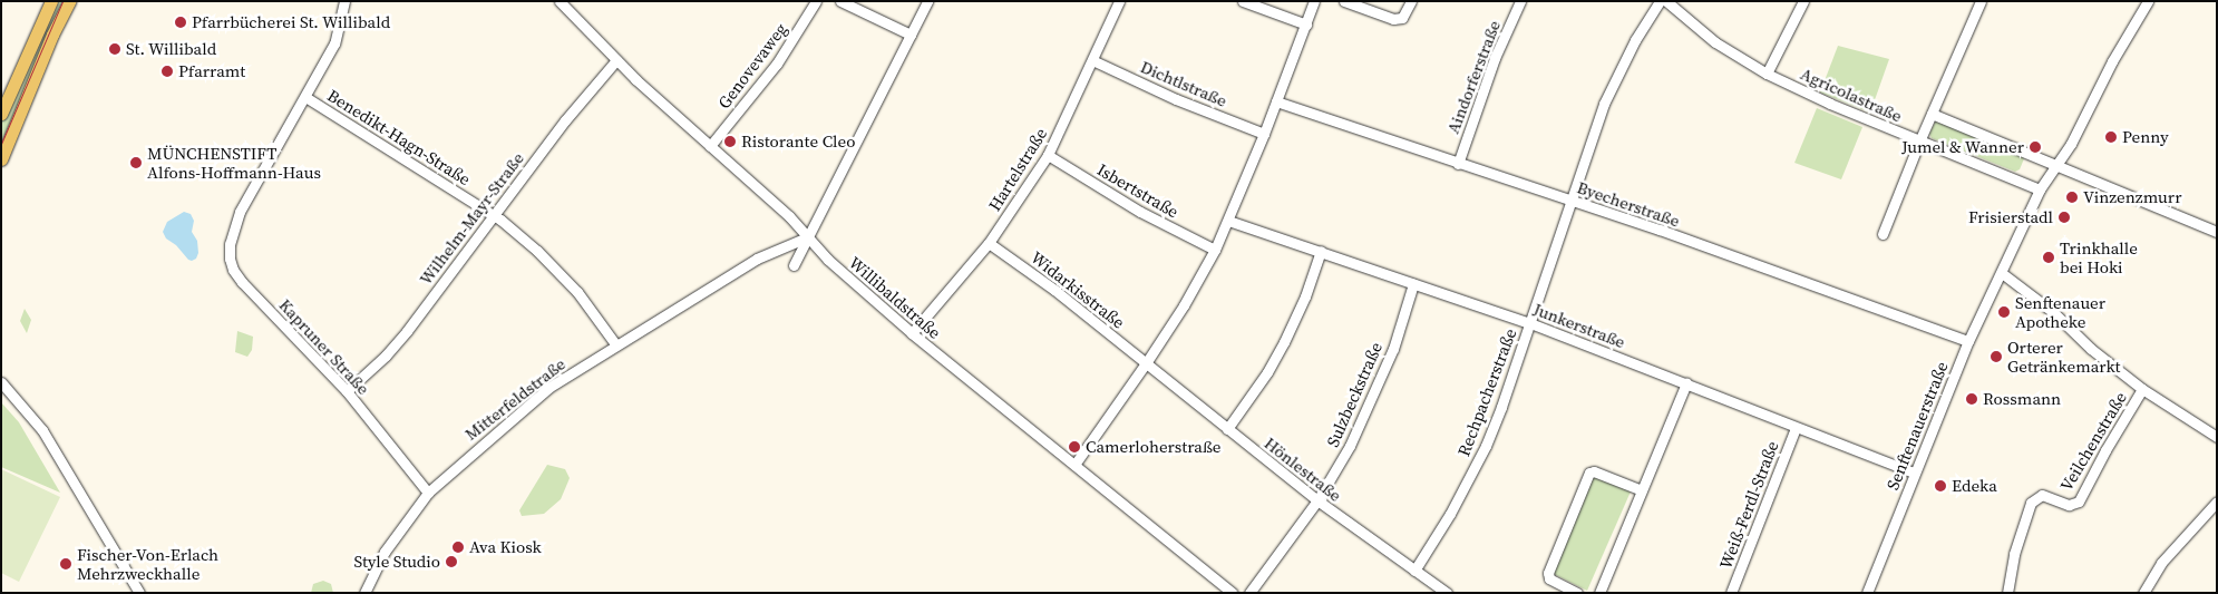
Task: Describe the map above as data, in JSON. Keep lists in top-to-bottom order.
{
  "streets": {
    "street": [
      "Genovevaweg",
      "Aindorferstraße",
      "Dichtlstraße",
      "Agricolastraße",
      "Benedikt-Hagn-Straße",
      "Hartelstraße",
      "Isbertstraße",
      "Byecherstraße",
      "Wilhelm-Mayr-Straße",
      "Widarkisstraße",
      "Willibaldstraße",
      "Junkerstraße",
      "Kapruner Straße",
      "Rechpacherstraße",
      "Sulzbeckstraße",
      "Mitterfeldstraße",
      "Senftenauerstraße",
      "Veilchenstraße",
      "Hönlestraße",
      "Weiß-Ferdl-Straße"
    ]
  },
  "crossings": [
    ["Genovevaweg", "Willibaldstraße"],
    ["Aindorferstraße", "Byecherstraße"],
    ["Dichtlstraße", "Hartelstraße"],
    ["Agricolastraße", "Senftenauerstraße"],
    ["Benedikt-Hagn-Straße", "Wilhelm-Mayr-Straße"],
    ["Benedikt-Hagn-Straße", "Kapruner Straße"],
    ["Benedikt-Hagn-Straße", "Mitterfeldstraße"],
    ["Hartelstraße", "Isbertstraße"],
    ["Hartelstraße", "Widarkisstraße"],
    ["Hartelstraße", "Willibaldstraße"],
    ["Byecherstraße", "Rechpacherstraße"],
    ["Byecherstraße", "Senftenauerstraße"],
    ["Wilhelm-Mayr-Straße", "Willibaldstraße"],
    ["Wilhelm-Mayr-Straße", "Kapruner Straße"],
    ["Widarkisstraße", "Hönlestraße"],
    ["Willibaldstraße", "Mitterfeldstraße"],
    ["Junkerstraße", "Rechpacherstraße"],
    ["Junkerstraße", "Sulzbeckstraße"],
    ["Junkerstraße", "Senftenauerstraße"],
    ["Junkerstraße", "Weiß-Ferdl-Straße"],
    ["Kapruner Straße", "Mitterfeldstraße"],
    ["Rechpacherstraße", "Hönlestraße"],
    ["Sulzbeckstraße", "Hönlestraße"]
  ],
  "places": [
    "Pfarrbücherei St. Willibald",
    "St. Willibald",
    "Pfarramt",
    "Penny",
    "Ristorante Cleo",
    "Jumel & Wanner",
    "MÜNCHENSTIFT Alfons-Hoffmann-Haus",
    "Vinzenzmurr",
    "Frisierstadl",
    "Trinkhalle bei Hoki",
    "Senftenauer Apotheke",
    "Orterer Getränkemarkt",
    "Rossmann",
    "Camerloherstraße",
    "Edeka",
    "Ava Kiosk",
    "Style Studio",
    "Fischer-Von-Erlach Mehrzweckhalle"
  ]
}
